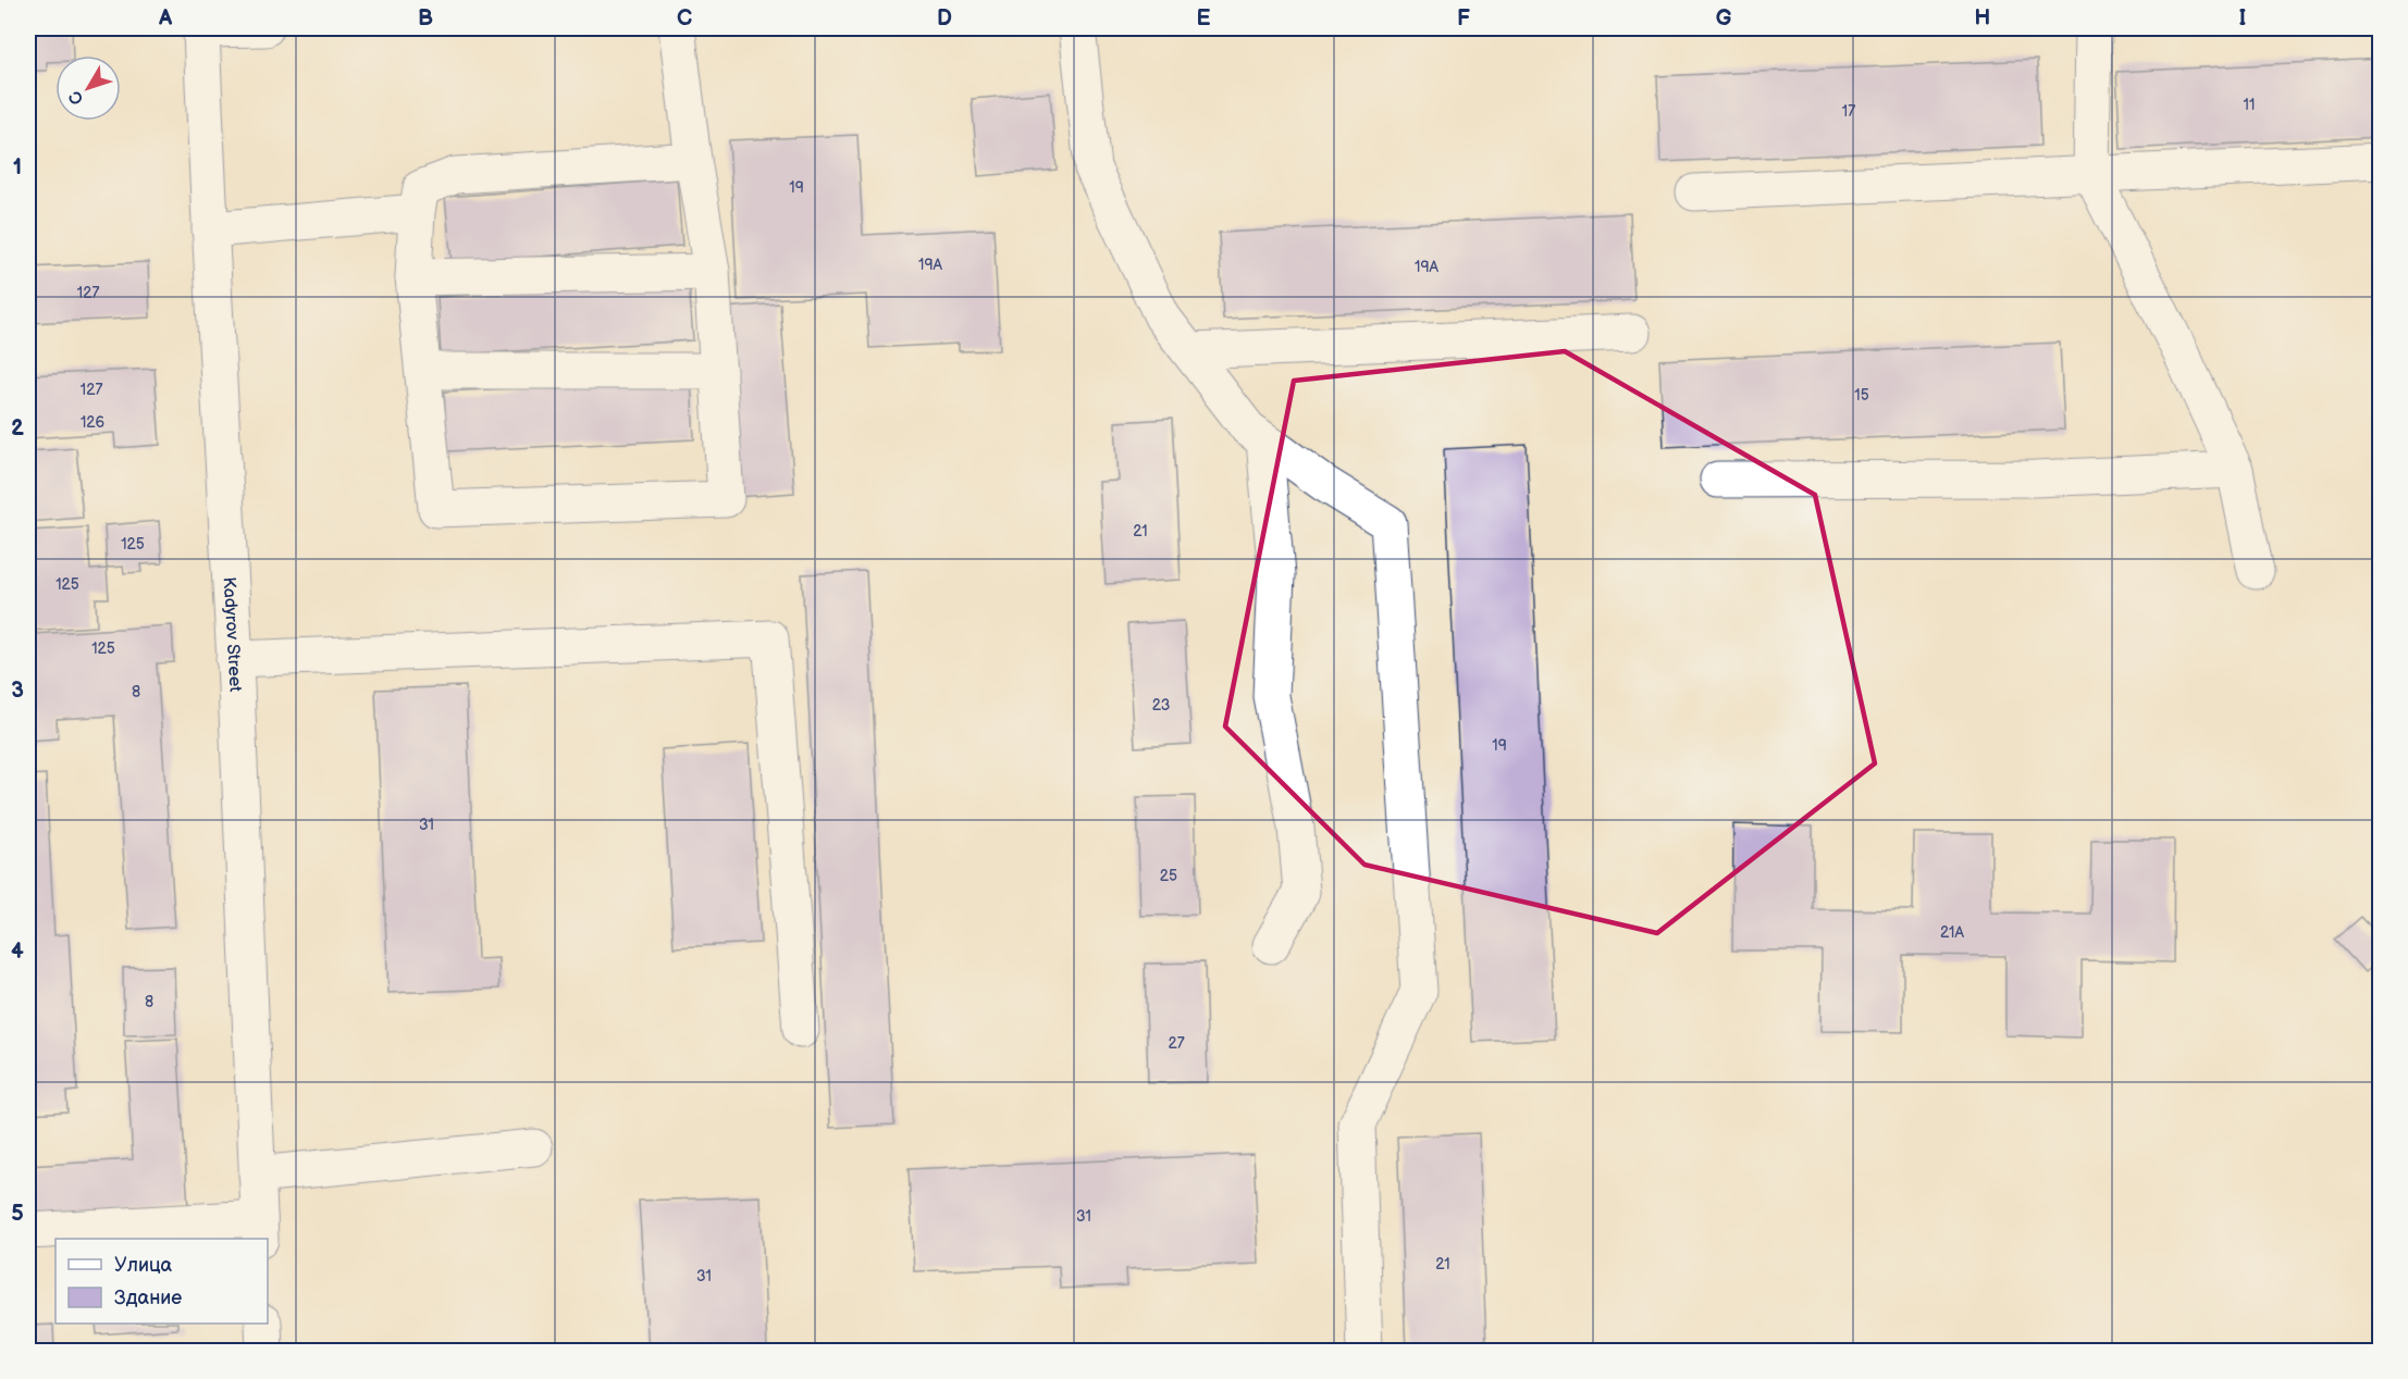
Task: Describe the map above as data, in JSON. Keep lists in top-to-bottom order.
{
  "streets": {
    "street": ["Kadyrov Street"]
  },
  "house_numbers": [
    "11",
    "17",
    "19",
    "19А",
    "19А",
    "127",
    "127",
    "15",
    "126",
    "21",
    "125",
    "125",
    "125",
    "8",
    "23",
    "19",
    "31",
    "25",
    "21А",
    "8",
    "27",
    "31",
    "21",
    "31"
  ],
  "legend": ["Улица", "Здание"],
  "north": "bottom left",
  "grid": {
    "columns": [
      "A",
      "B",
      "C",
      "D",
      "E",
      "F",
      "G",
      "H",
      "I"
    ],
    "rows": [
      "1",
      "2",
      "3",
      "4",
      "5"
    ]
  }
}
